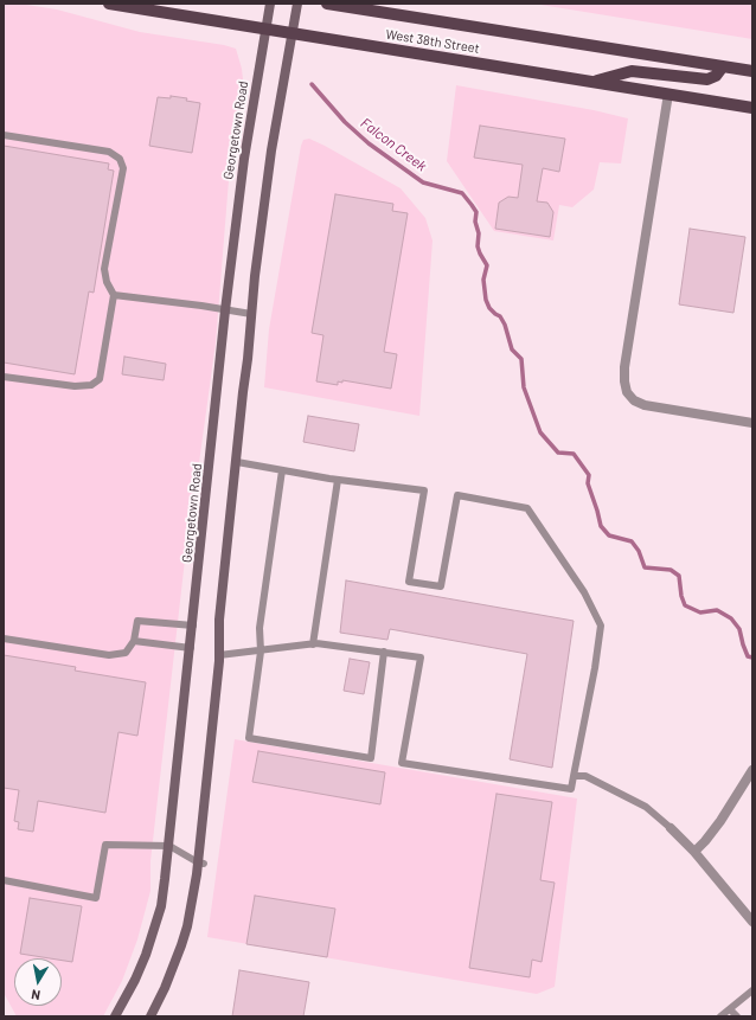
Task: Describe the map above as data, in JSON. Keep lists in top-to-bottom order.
{
  "streets": {
    "main road": ["West 38th Street", "Georgetown Road"]
  },
  "crossings": [
    ["West 38th Street", "Georgetown Road"]
  ],
  "water": ["Falcon Creek"],
  "north": "bottom"
}
